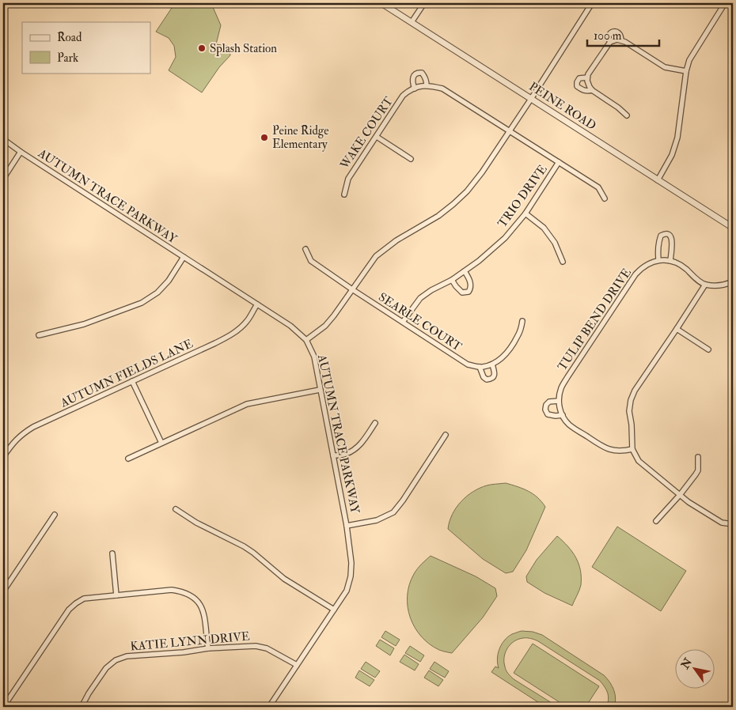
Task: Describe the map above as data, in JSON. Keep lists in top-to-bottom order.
{
  "streets": {
    "street": [
      "PEINE ROAD",
      "WAKE COURT",
      "AUTUMN TRACE PARKWAY",
      "TRIO DRIVE",
      "TULIP BEND DRIVE",
      "SEARLE COURT",
      "AUTUMN FIELDS LANE",
      "KATIE LYNN DRIVE"
    ]
  },
  "crossings": [
    ["AUTUMN TRACE PARKWAY", "AUTUMN FIELDS LANE"],
    ["AUTUMN TRACE PARKWAY", "KATIE LYNN DRIVE"],
    ["TRIO DRIVE", "SEARLE COURT"]
  ],
  "places": ["Splash Station", "Peine Ridge Elementary"],
  "legend": ["Road", "Park"],
  "scale_bar": "100 m",
  "north": "top left"
}
